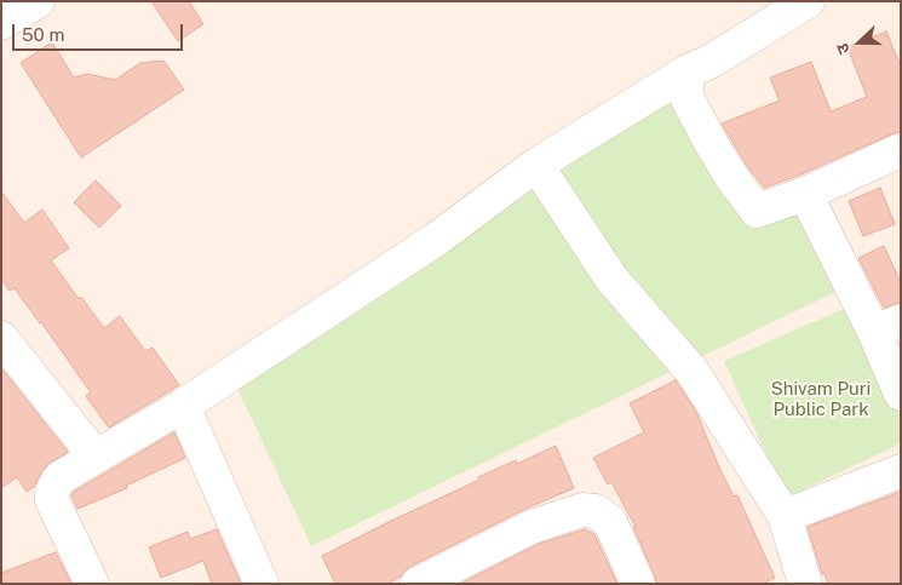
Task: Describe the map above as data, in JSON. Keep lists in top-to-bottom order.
{
  "parks": ["Shivam Puri Public Park"],
  "scale_bar": "50 m",
  "north": "left"
}
